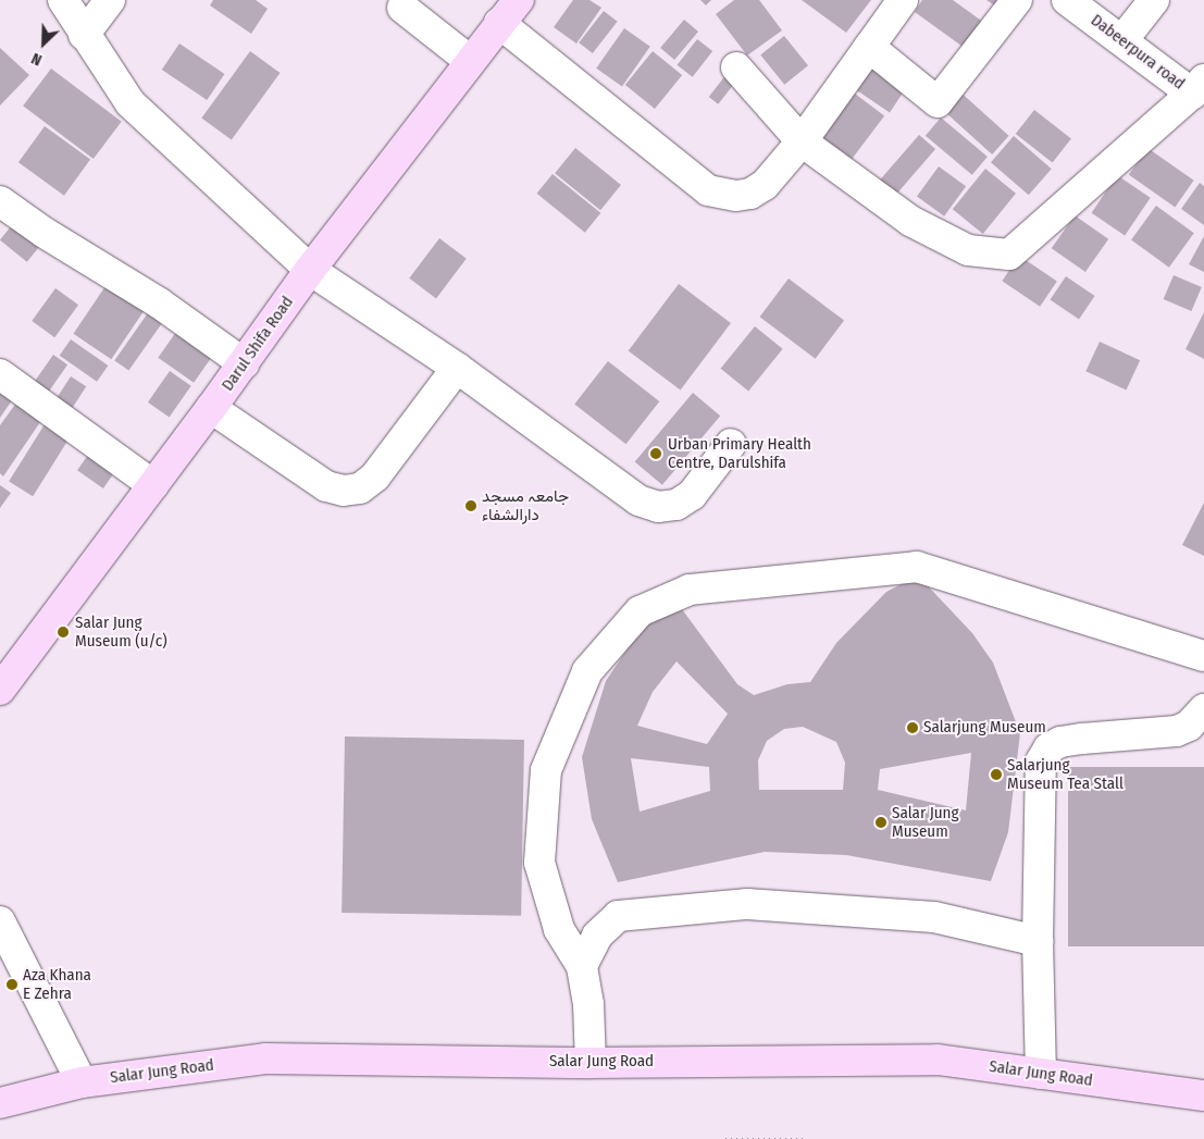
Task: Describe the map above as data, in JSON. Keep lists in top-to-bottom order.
{
  "streets": {
    "main road": ["Darul Shifa Road", "Salar Jung Road"],
    "street": ["Dabeerpura road"]
  },
  "places": [
    "Urban Primary Health Centre, Darulshifa",
    "جامعہ مسجد دارالشفاء",
    "Salar Jung Museum (u/c)",
    "Salarjung Museum",
    "Salarjung Museum Tea Stall",
    "Salar Jung Museum",
    "Aza Khana E Zehra"
  ],
  "north": "bottom left"
}
